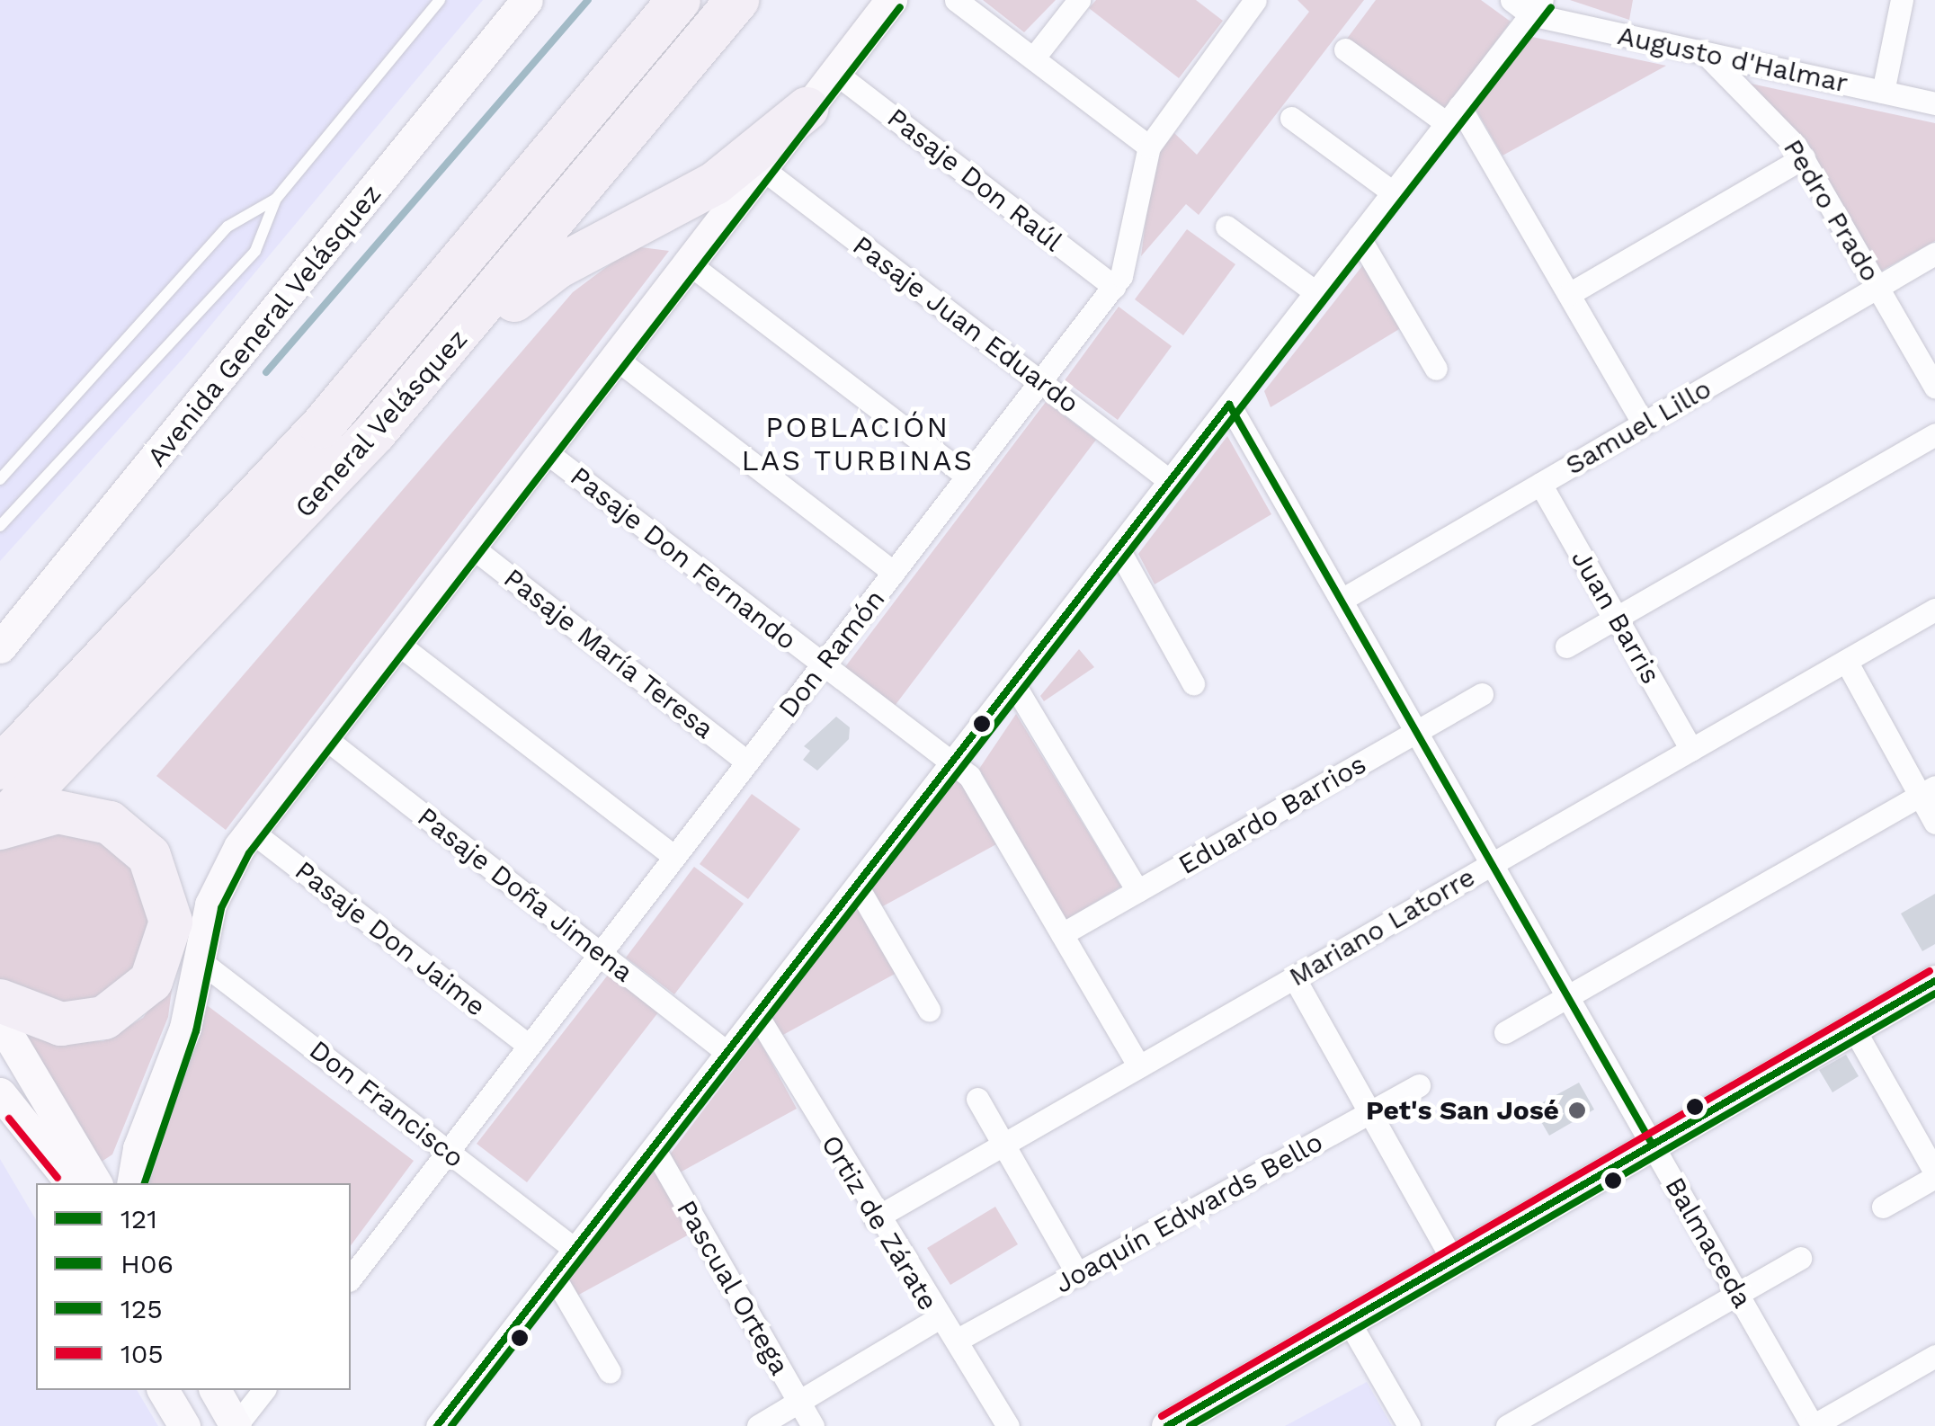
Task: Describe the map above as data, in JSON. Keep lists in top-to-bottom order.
{
  "streets": {
    "highway": ["General Velásquez"],
    "main road": ["Avenida General Velásquez"],
    "street": [
      "Augusto d'Halmar",
      "Pasaje Don Raúl",
      "Pedro Prado",
      "Pasaje Juan Eduardo",
      "Samuel Lillo",
      "Pasaje Don Fernando",
      "Juan Barris",
      "Pasaje María Teresa",
      "Don Ramón",
      "Eduardo Barrios",
      "Pasaje Doña Jimena",
      "Mariano Latorre",
      "Pasaje Don Jaime",
      "Don Francisco",
      "Joaquín Edwards Bello",
      "Ortiz de Zárate",
      "Balmaceda",
      "Pascual Ortega"
    ]
  },
  "crossings": [
    ["Augusto d'Halmar", "Pedro Prado"],
    ["Pasaje Don Raúl", "Don Ramón"],
    ["Pedro Prado", "Samuel Lillo"],
    ["Pasaje Juan Eduardo", "Don Ramón"],
    ["Samuel Lillo", "Juan Barris"],
    ["Samuel Lillo", "Balmaceda"],
    ["Pasaje Don Fernando", "Don Ramón"],
    ["Pasaje Don Fernando", "Eduardo Barrios"],
    ["Pasaje Don Fernando", "Mariano Latorre"],
    ["Juan Barris", "Mariano Latorre"],
    ["Pasaje María Teresa", "Don Ramón"],
    ["Don Ramón", "Pasaje Doña Jimena"],
    ["Don Ramón", "Pasaje Don Jaime"],
    ["Don Ramón", "Don Francisco"],
    ["Eduardo Barrios", "Balmaceda"],
    ["Mariano Latorre", "Ortiz de Zárate"],
    ["Mariano Latorre", "Balmaceda"],
    ["Joaquín Edwards Bello", "Ortiz de Zárate"]
  ],
  "districts": ["POBLACIÓN LAS TURBINAS"],
  "places": ["Pet's San José"],
  "lines": [
    "transit line H06",
    "transit line 121",
    "transit line 105",
    "transit line 125"
  ],
  "legend": [
    "121",
    "H06",
    "125",
    "105"
  ]
}
